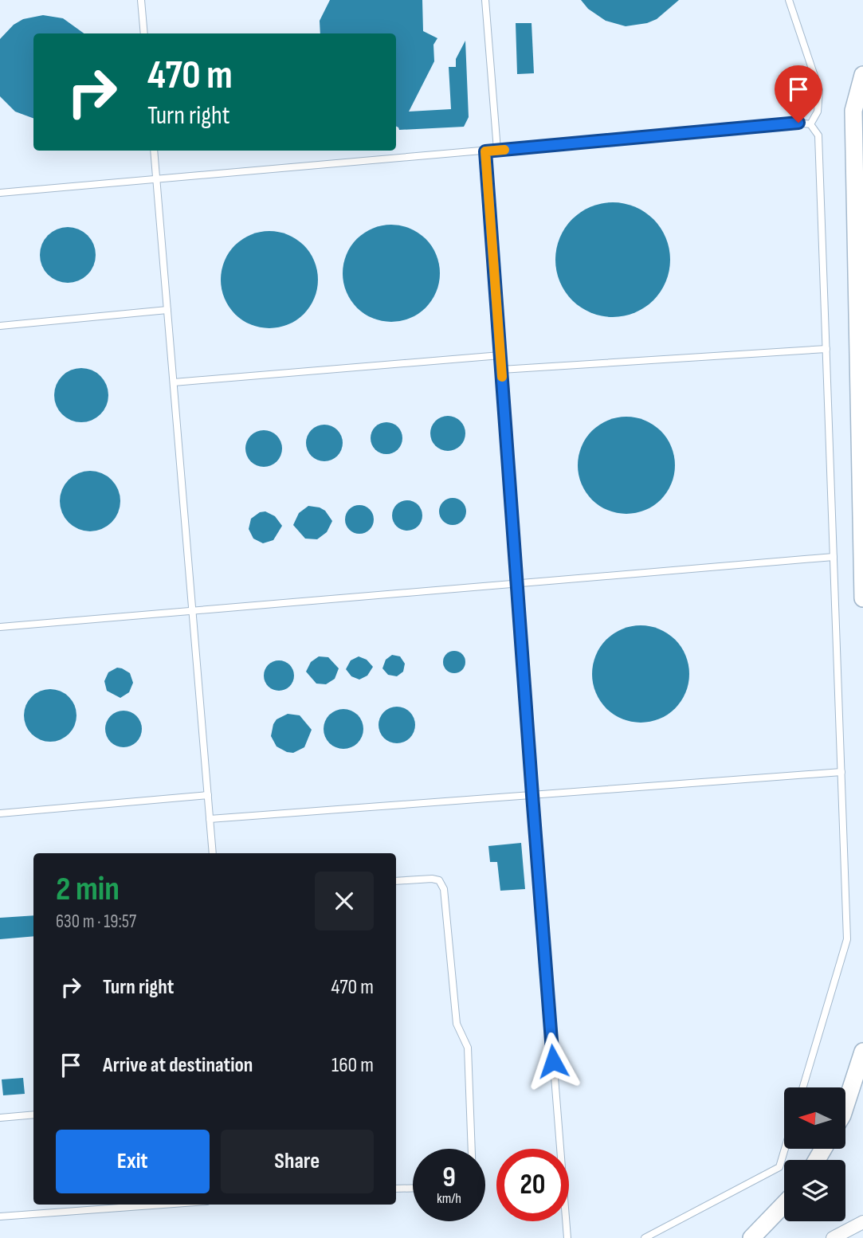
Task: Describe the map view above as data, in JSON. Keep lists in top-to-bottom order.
{
  "north": "left",
  "page": {
    "turn": ["470 m", "Turn right"],
    "heading": ["2 min", "630 m · 19:57"],
    "list": [
      {
        "name": "Turn right",
        "value": "470 m"
      },
      {
        "name": "Arrive at destination",
        "value": "160 m"
      }
    ],
    "buttons": ["Exit", "Share"],
    "speed": "9 km/h",
    "limit": "20"
  }
}
